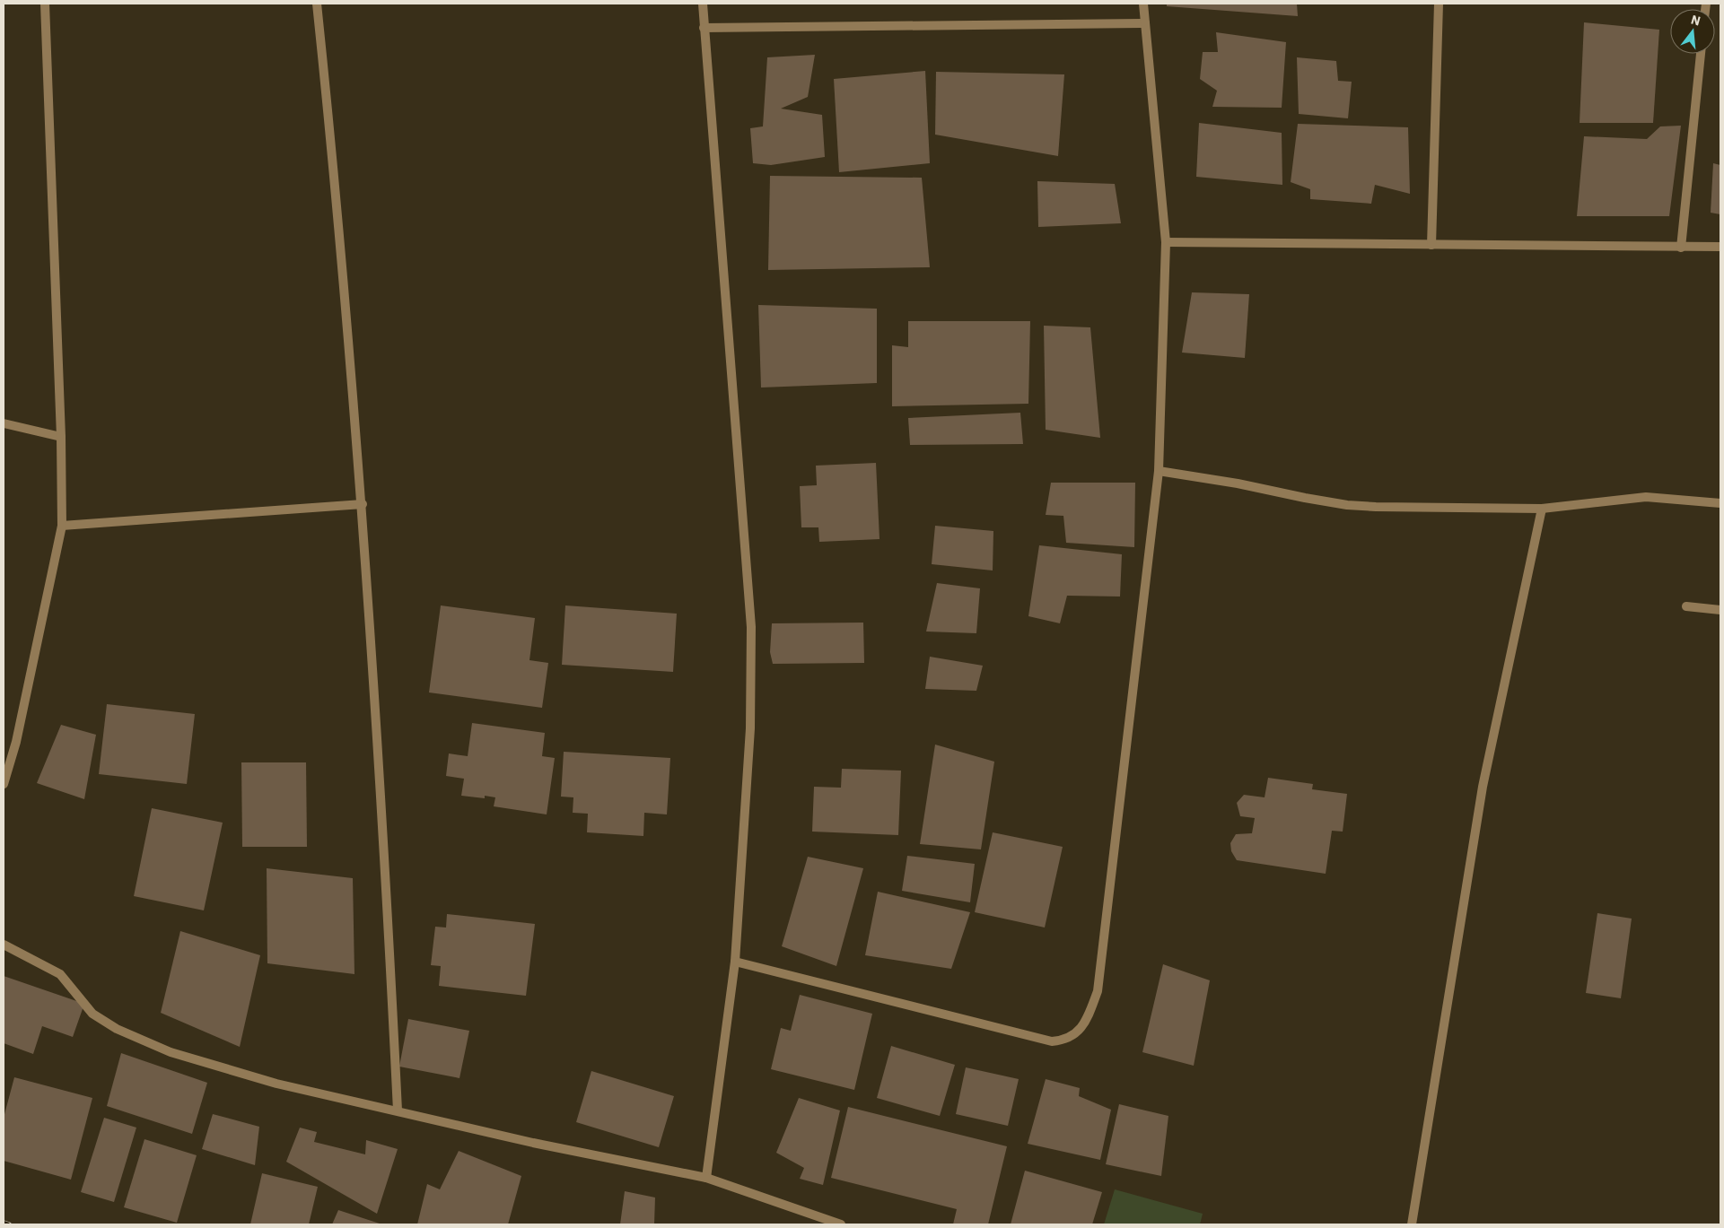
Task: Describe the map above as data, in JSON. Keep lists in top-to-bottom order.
{
  "north": "top"
}
